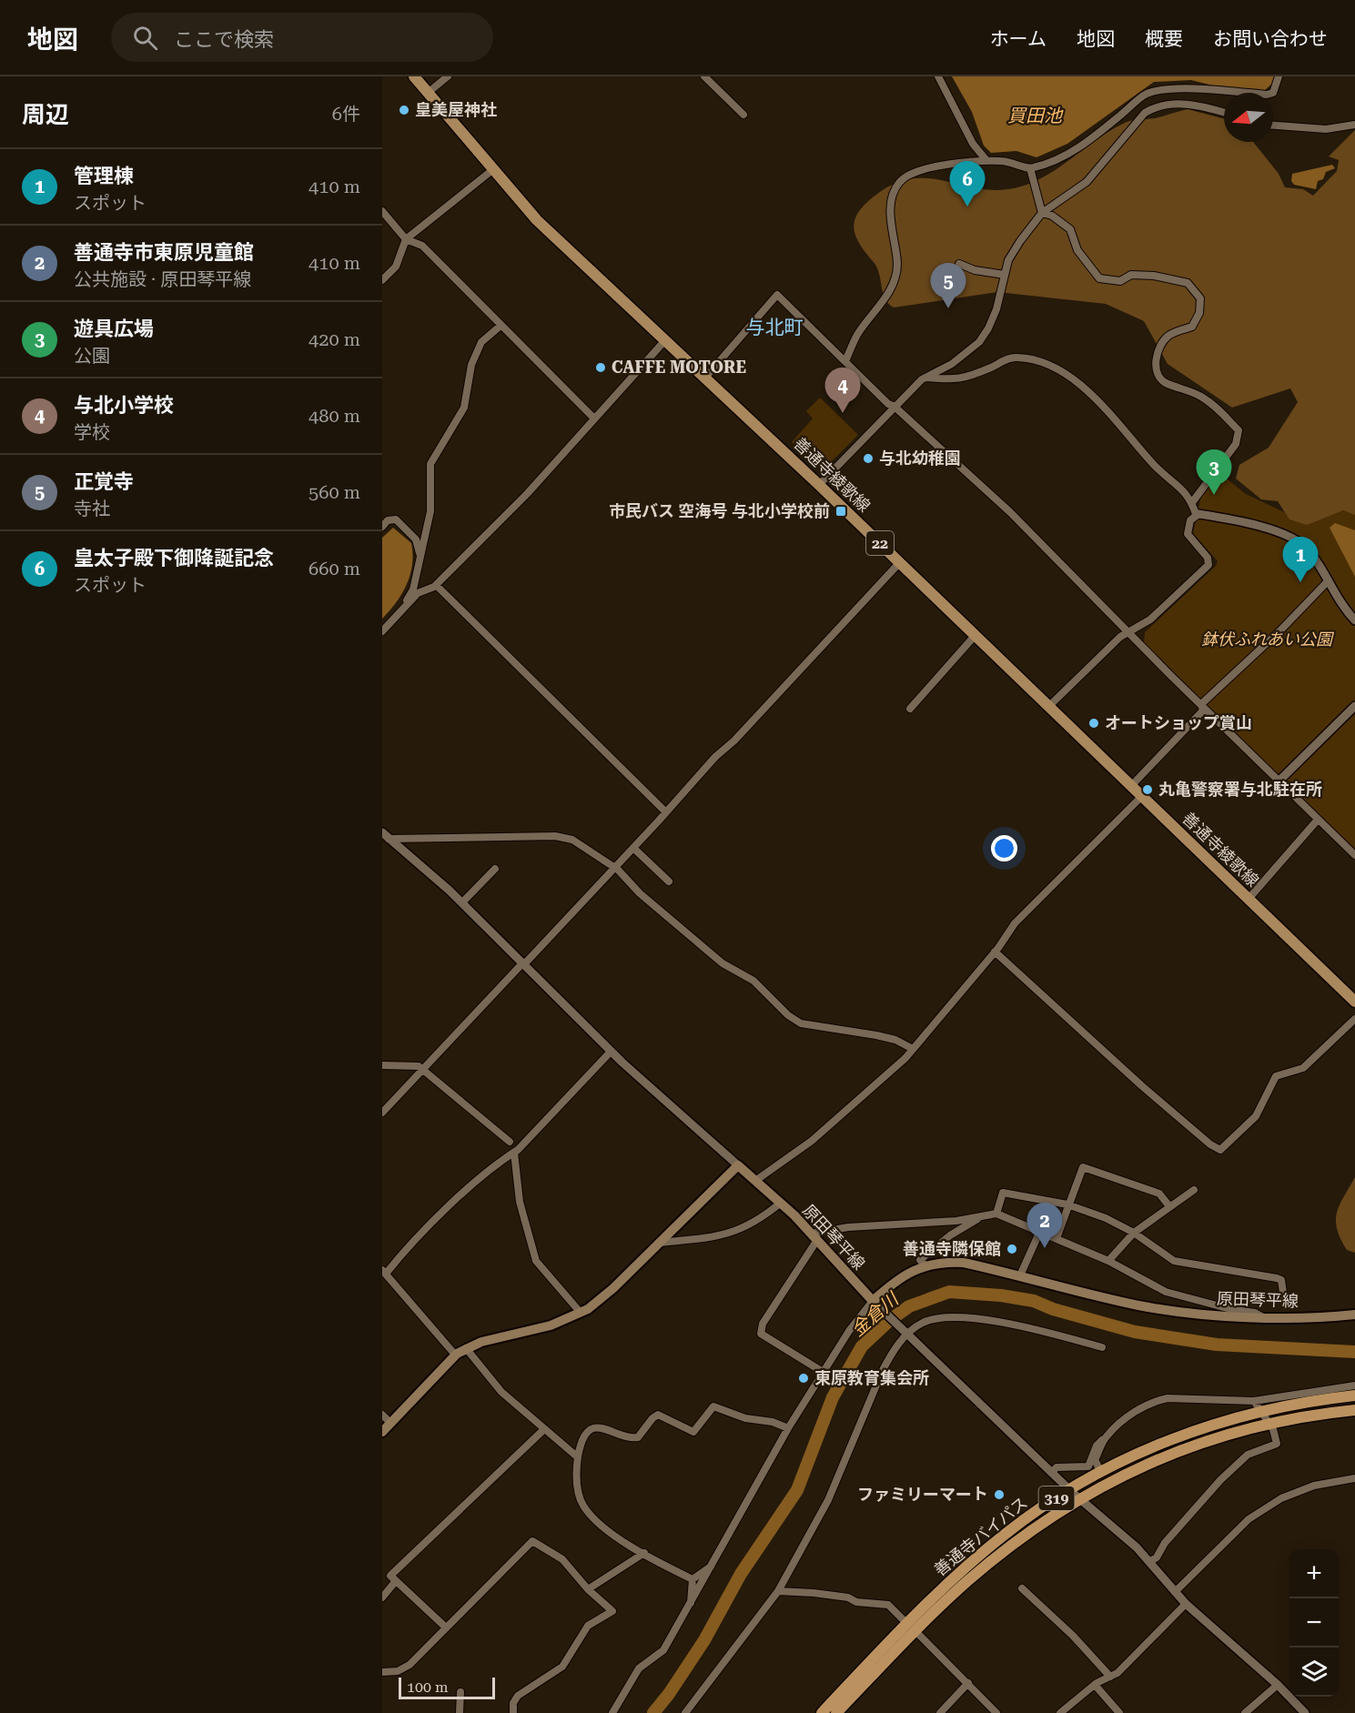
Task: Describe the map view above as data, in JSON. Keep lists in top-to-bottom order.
{
  "streets": {
    "highway": ["319", "善通寺バイパス"],
    "main road": ["善通寺綾歌線", "22", "原田琴平線"]
  },
  "districts": ["与北町"],
  "water": ["買田池", "金倉川"],
  "parks": ["鉢伏ふれあい公園"],
  "places": {
    "other": [
      "皇美屋神社",
      "CAFFE MOTORE",
      "与北幼稚園",
      "オートショップ賞山",
      "丸亀警察署与北駐在所",
      "善通寺隣保館",
      "東原教育集会所",
      "ファミリーマート"
    ],
    "transit": ["市民バス 空海号 与北小学校前"]
  },
  "scale_bar": "100 m",
  "north": "left",
  "page": {
    "header": "地図",
    "search": "ここで検索",
    "nav": [
      "ホーム",
      "地図",
      "概要",
      "お問い合わせ"
    ],
    "heading": ["周辺", "6件"],
    "list": [
      {
        "mark": "1",
        "name": "管理棟",
        "note": "スポット",
        "value": "410 m"
      },
      {
        "mark": "2",
        "name": "善通寺市東原児童館",
        "note": "公共施設 · 原田琴平線",
        "value": "410 m"
      },
      {
        "mark": "3",
        "name": "遊具広場",
        "note": "公園",
        "value": "420 m"
      },
      {
        "mark": "4",
        "name": "与北小学校",
        "note": "学校",
        "value": "480 m"
      },
      {
        "mark": "5",
        "name": "正覚寺",
        "note": "寺社",
        "value": "560 m"
      },
      {
        "mark": "6",
        "name": "皇太子殿下御降誕記念",
        "note": "スポット",
        "value": "660 m"
      }
    ],
    "pins": [
      "6",
      "5",
      "4",
      "3",
      "1",
      "2"
    ],
    "map_buttons": ["+", "−"],
    "scale": "100 m"
  }
}
